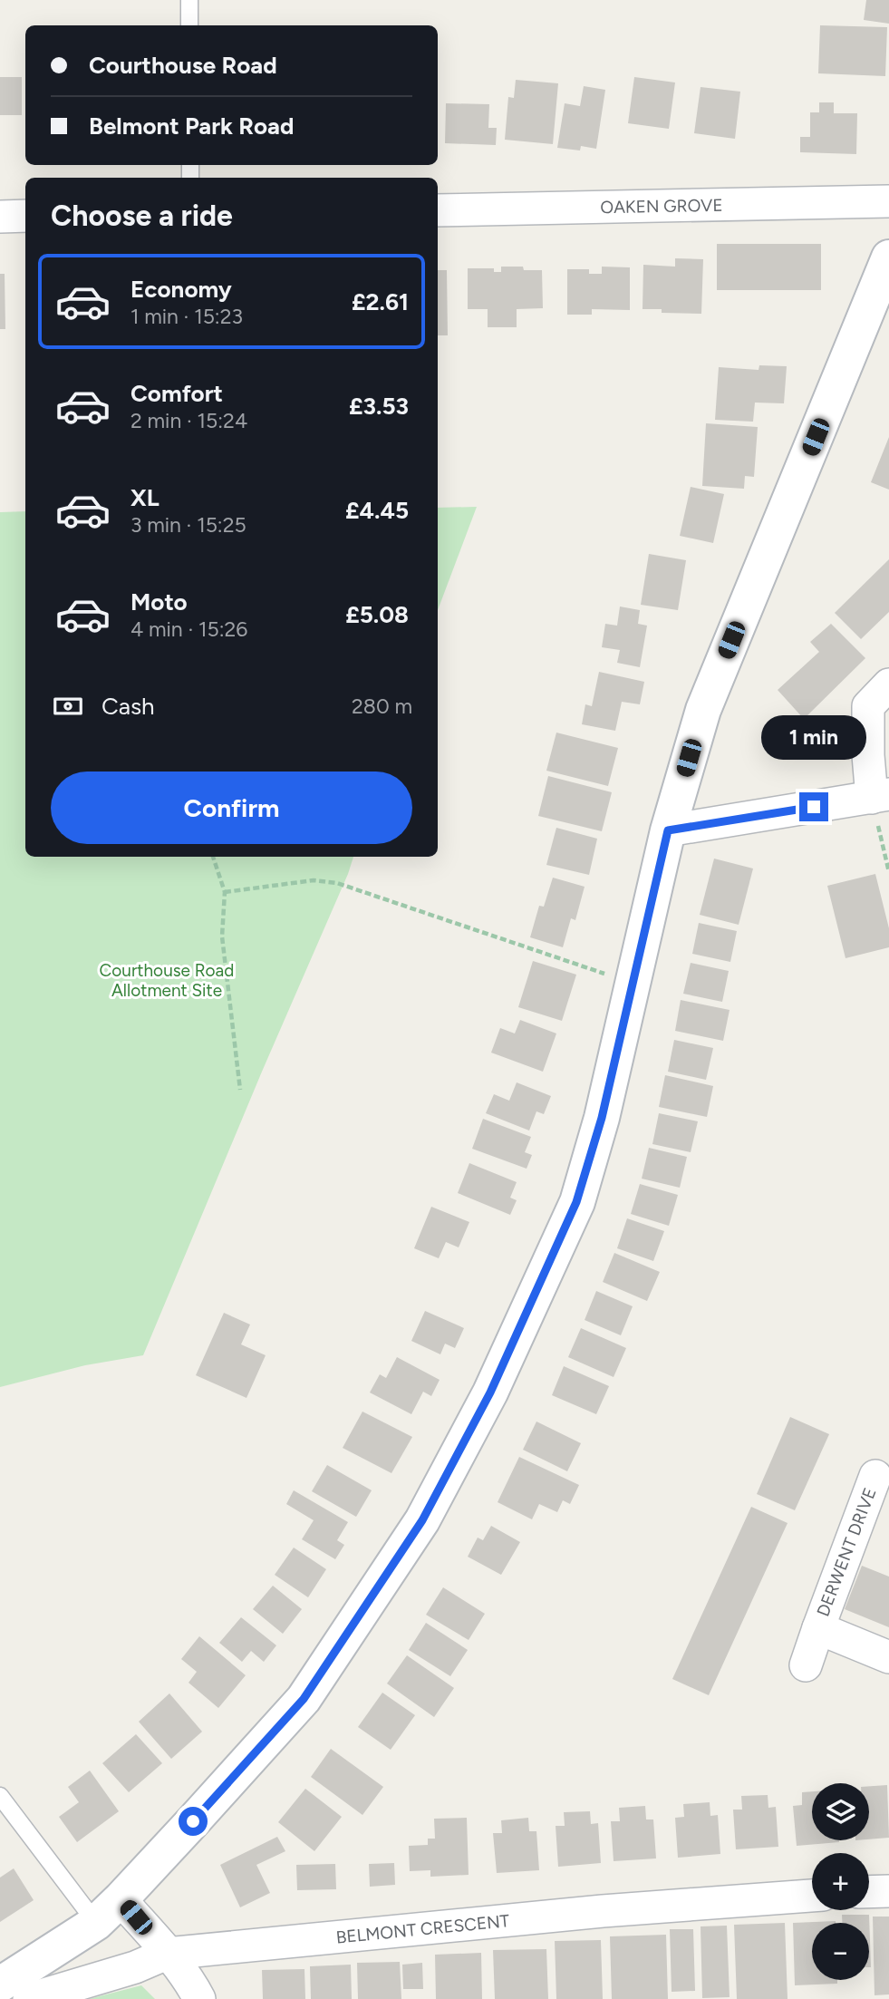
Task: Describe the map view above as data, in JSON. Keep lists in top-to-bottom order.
{
  "streets": {
    "street": ["OAKEN GROVE", "DERWENT DRIVE", "BELMONT CRESCENT"]
  },
  "parks": ["Courthouse Road Allotment Site"],
  "page": {
    "banner": ["Courthouse Road", "Belmont Park Road"],
    "heading": "Choose a ride",
    "list": [
      {
        "name": "Economy",
        "note": "1 min · 15:23",
        "value": "£2.61"
      },
      {
        "name": "Comfort",
        "note": "2 min · 15:24",
        "value": "£3.53"
      },
      {
        "name": "XL",
        "note": "3 min · 15:25",
        "value": "£4.45"
      },
      {
        "name": "Moto",
        "note": "4 min · 15:26",
        "value": "£5.08"
      }
    ],
    "pay": ["Cash", "280 m"],
    "bubble": "1 min",
    "buttons": "Confirm",
    "map_buttons": ["+", "−"]
  }
}
